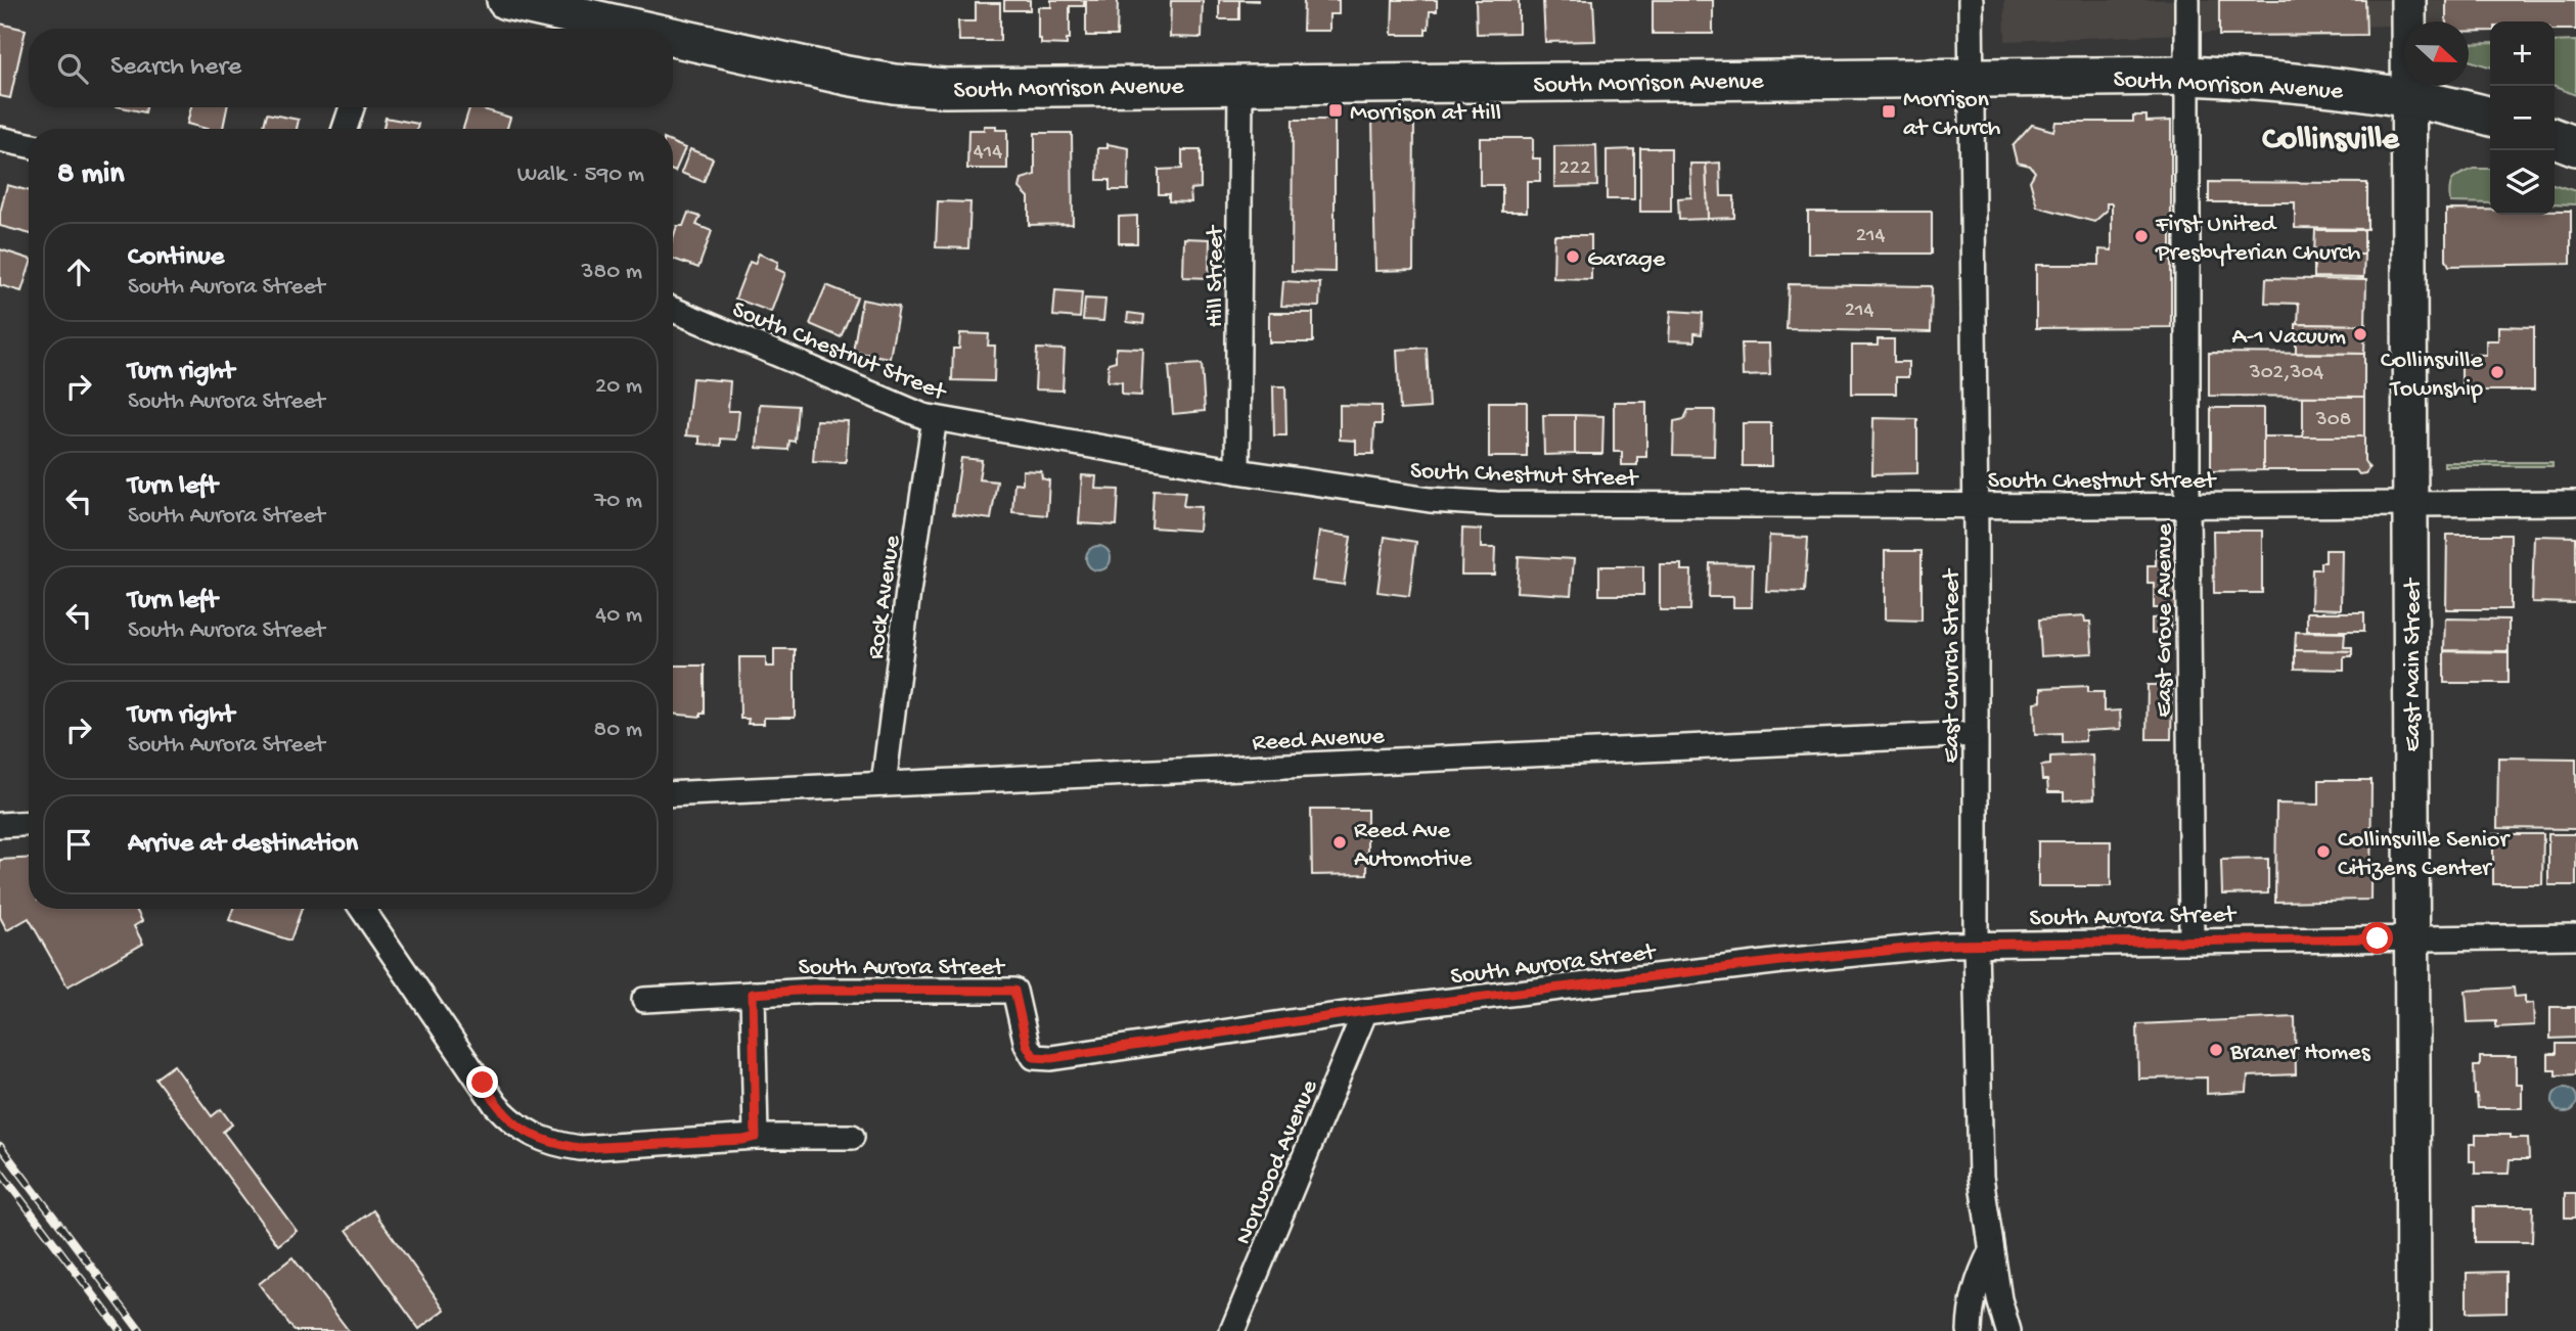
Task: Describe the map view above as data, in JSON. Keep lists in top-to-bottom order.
{
  "streets": {
    "main road": ["South Morrison Avenue"],
    "street": [
      "Hill Street",
      "South Chestnut Street",
      "Rock Avenue",
      "East Grove Avenue",
      "East Main Street",
      "East Church Street",
      "Reed Avenue",
      "South Aurora Street",
      "Norwood Avenue"
    ]
  },
  "crossings": [
    ["South Morrison Avenue", "Hill Street"],
    ["South Morrison Avenue", "East Grove Avenue"],
    ["South Morrison Avenue", "East Main Street"],
    ["South Morrison Avenue", "East Church Street"],
    ["Hill Street", "South Chestnut Street"],
    ["South Chestnut Street", "Rock Avenue"],
    ["South Chestnut Street", "East Grove Avenue"],
    ["South Chestnut Street", "East Main Street"],
    ["South Chestnut Street", "East Church Street"],
    ["Rock Avenue", "Reed Avenue"],
    ["East Grove Avenue", "South Aurora Street"],
    ["East Main Street", "South Aurora Street"],
    ["East Church Street", "Reed Avenue"],
    ["East Church Street", "South Aurora Street"],
    ["South Aurora Street", "Norwood Avenue"]
  ],
  "districts": ["Collinsville"],
  "places": {
    "transit": ["Morrison at Hill", "Morrison at Church"],
    "other": [
      "First United Presbyterian Church",
      "Garage",
      "A-1 Vacuum",
      "Collinsville Township",
      "Reed Ave Automotive",
      "Collinsville Senior Citizens Center",
      "Braner Homes"
    ]
  },
  "house_numbers": [
    "414",
    "222",
    "214",
    "214",
    "302,304",
    "308"
  ],
  "north": "right",
  "page": {
    "map_buttons": ["+", "−"],
    "search": "Search here",
    "heading": ["8 min", "Walk · 590 m"],
    "list": [
      ["Continue", "South Aurora Street", "380 m"],
      ["Turn right", "South Aurora Street", "20 m"],
      ["Turn left", "South Aurora Street", "70 m"],
      ["Turn left", "South Aurora Street", "40 m"],
      ["Turn right", "South Aurora Street", "80 m"],
      "Arrive at destination"
    ]
  }
}
